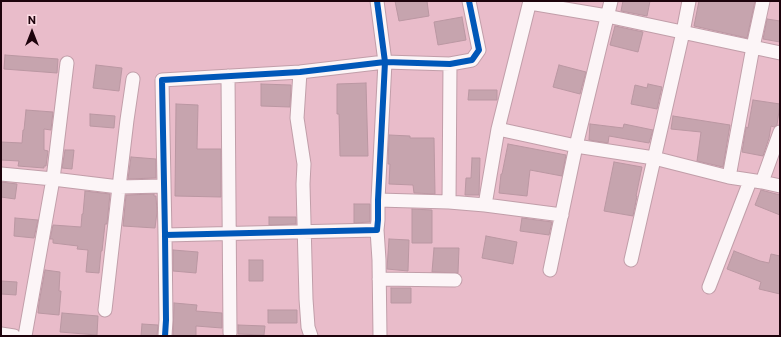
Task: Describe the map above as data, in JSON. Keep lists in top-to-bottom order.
{
  "north": "top"
}
